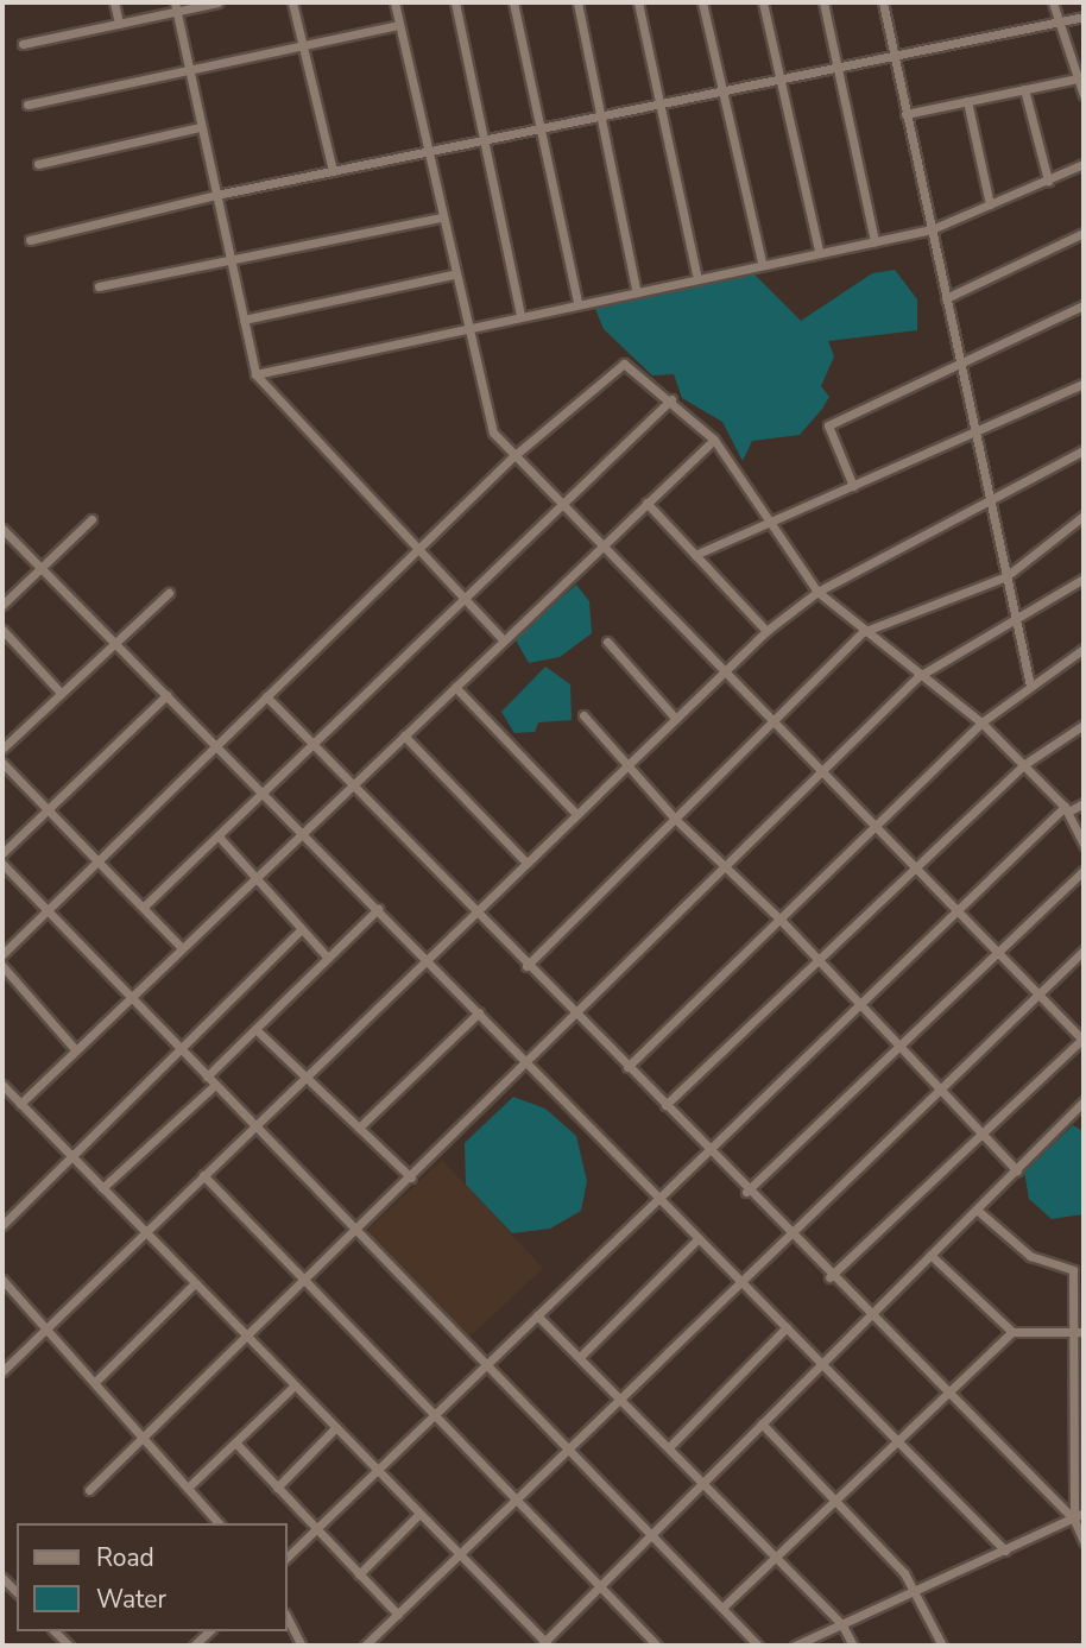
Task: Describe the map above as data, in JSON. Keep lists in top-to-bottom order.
{
  "legend": ["Road", "Water"]
}
